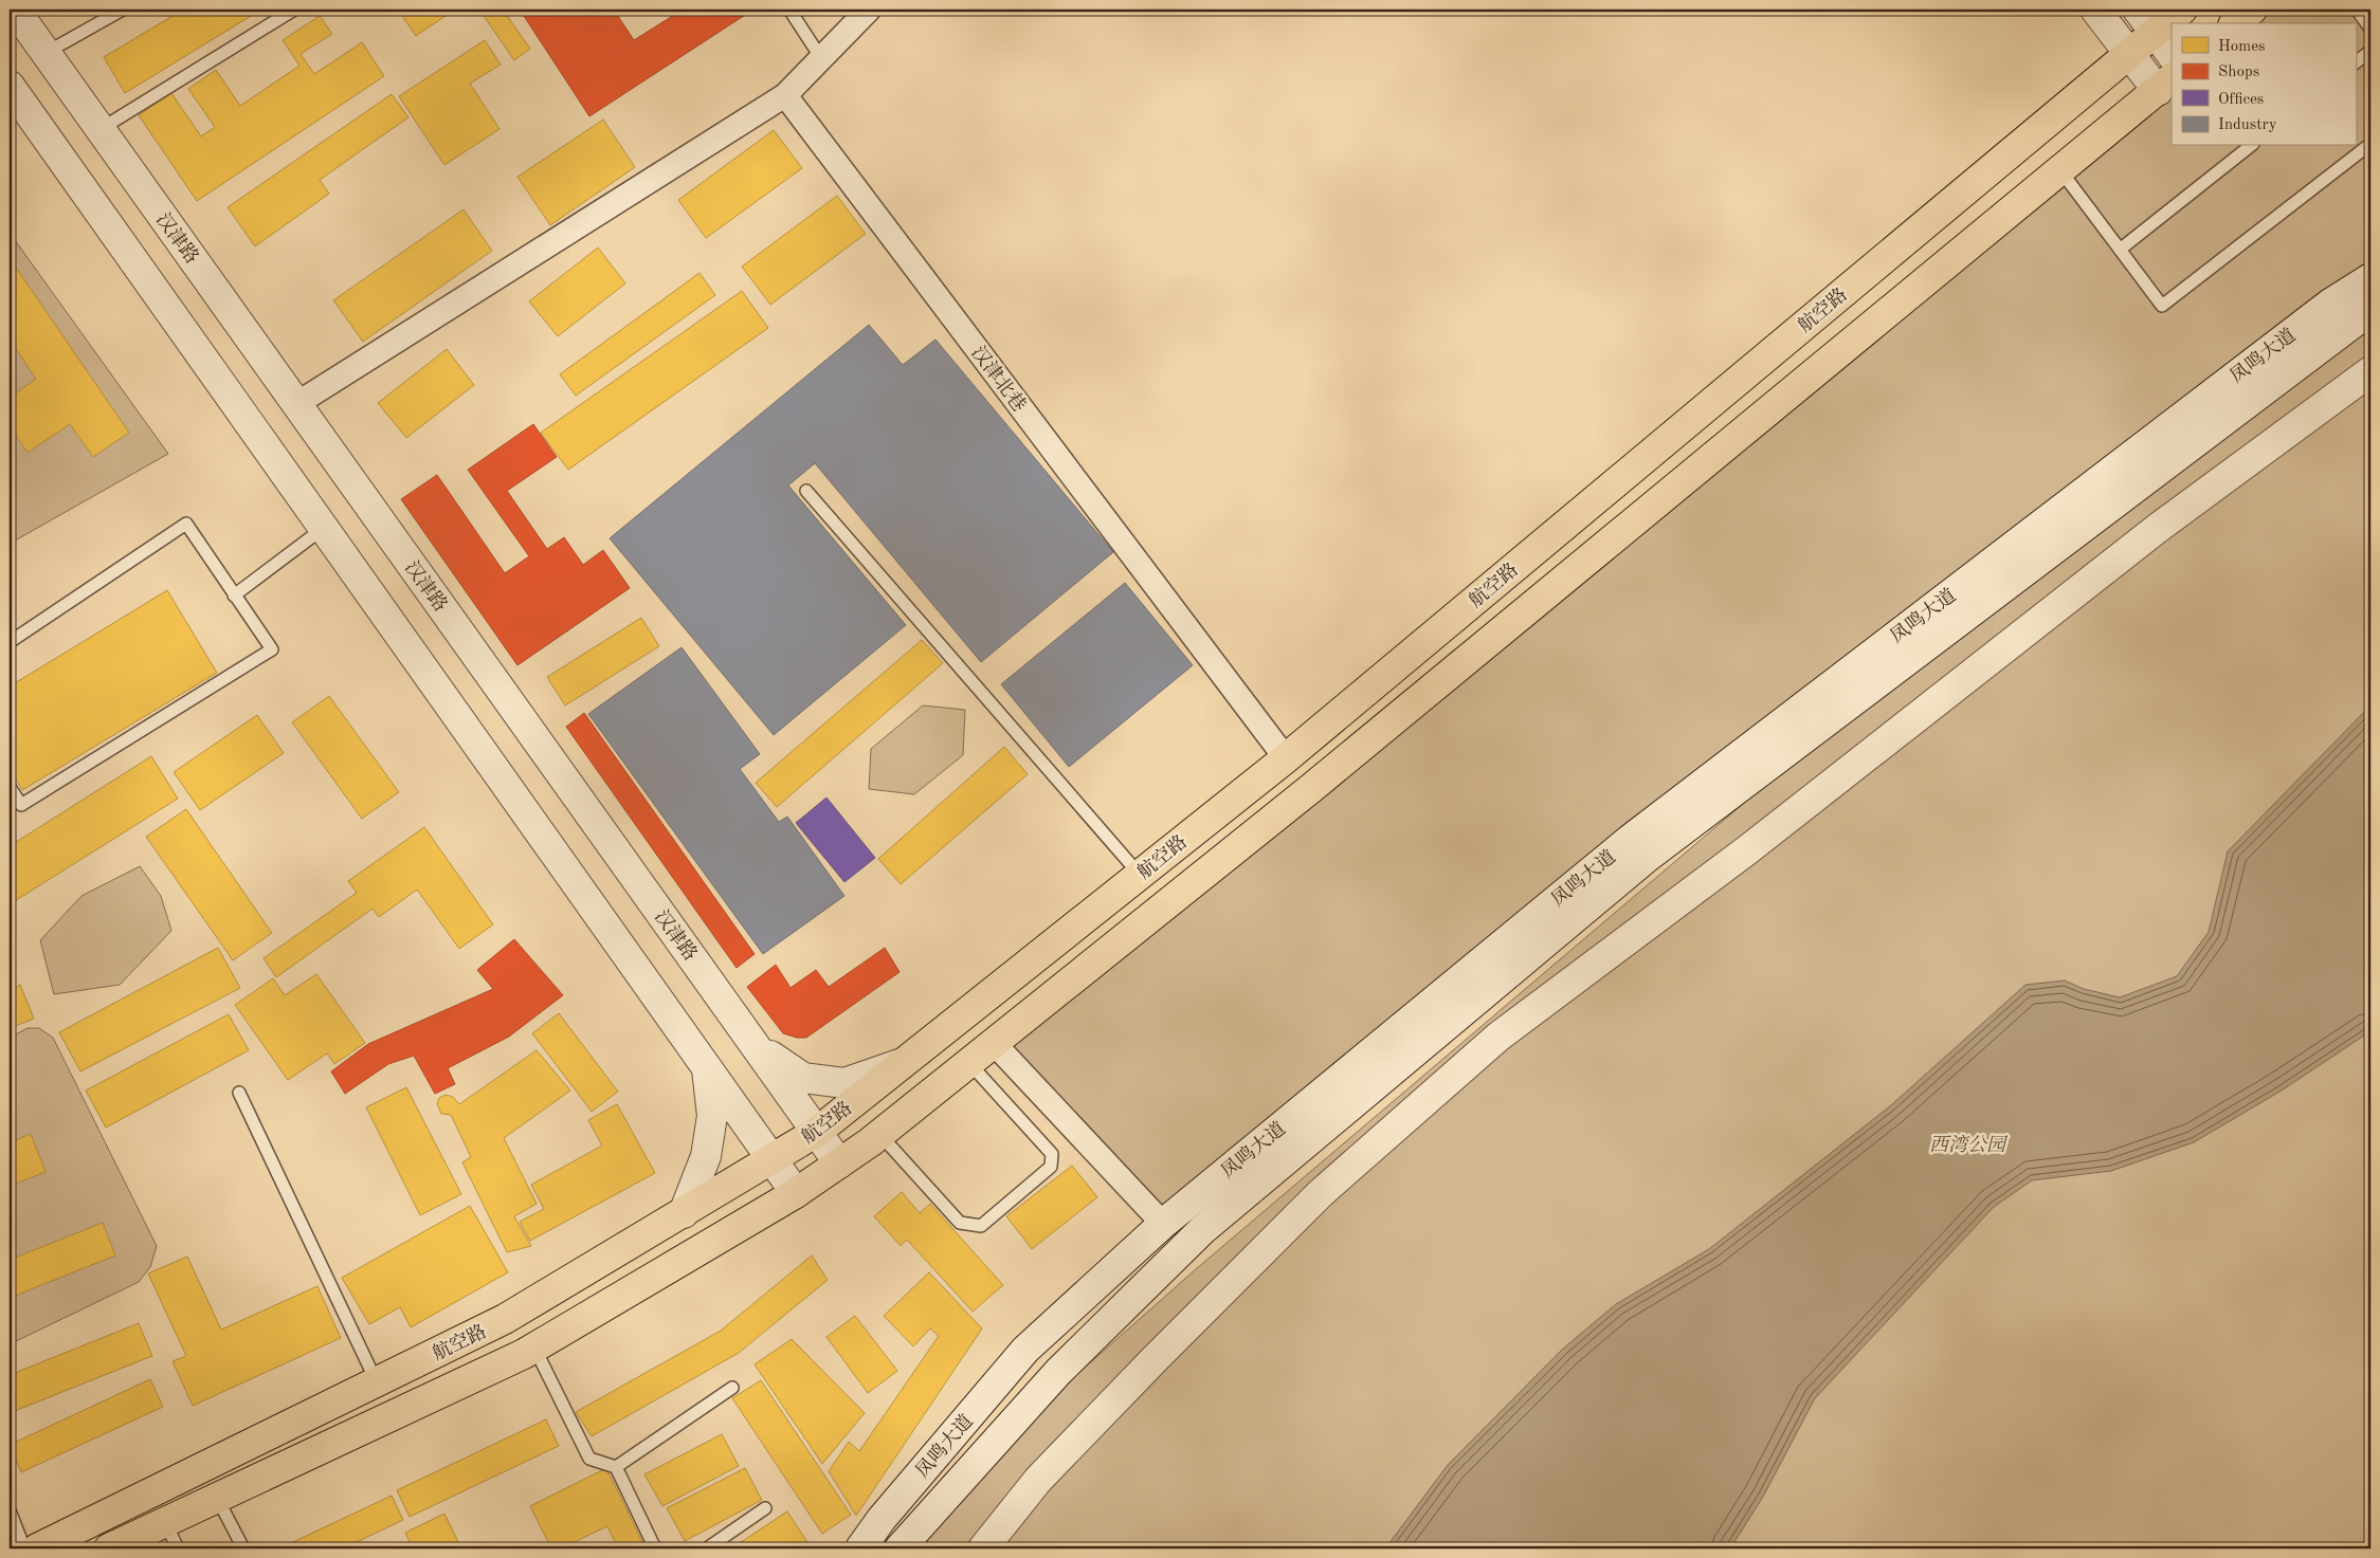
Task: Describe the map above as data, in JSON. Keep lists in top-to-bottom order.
{
  "streets": {
    "main road": ["航空路"],
    "street": ["汉津路", "凤鸣大道", "汉津北巷"]
  },
  "crossings": [
    ["汉津路", "航空路"],
    ["航空路", "汉津北巷"]
  ],
  "parks": ["西湾公园"],
  "legend": [
    "Homes",
    "Shops",
    "Offices",
    "Industry"
  ]
}
